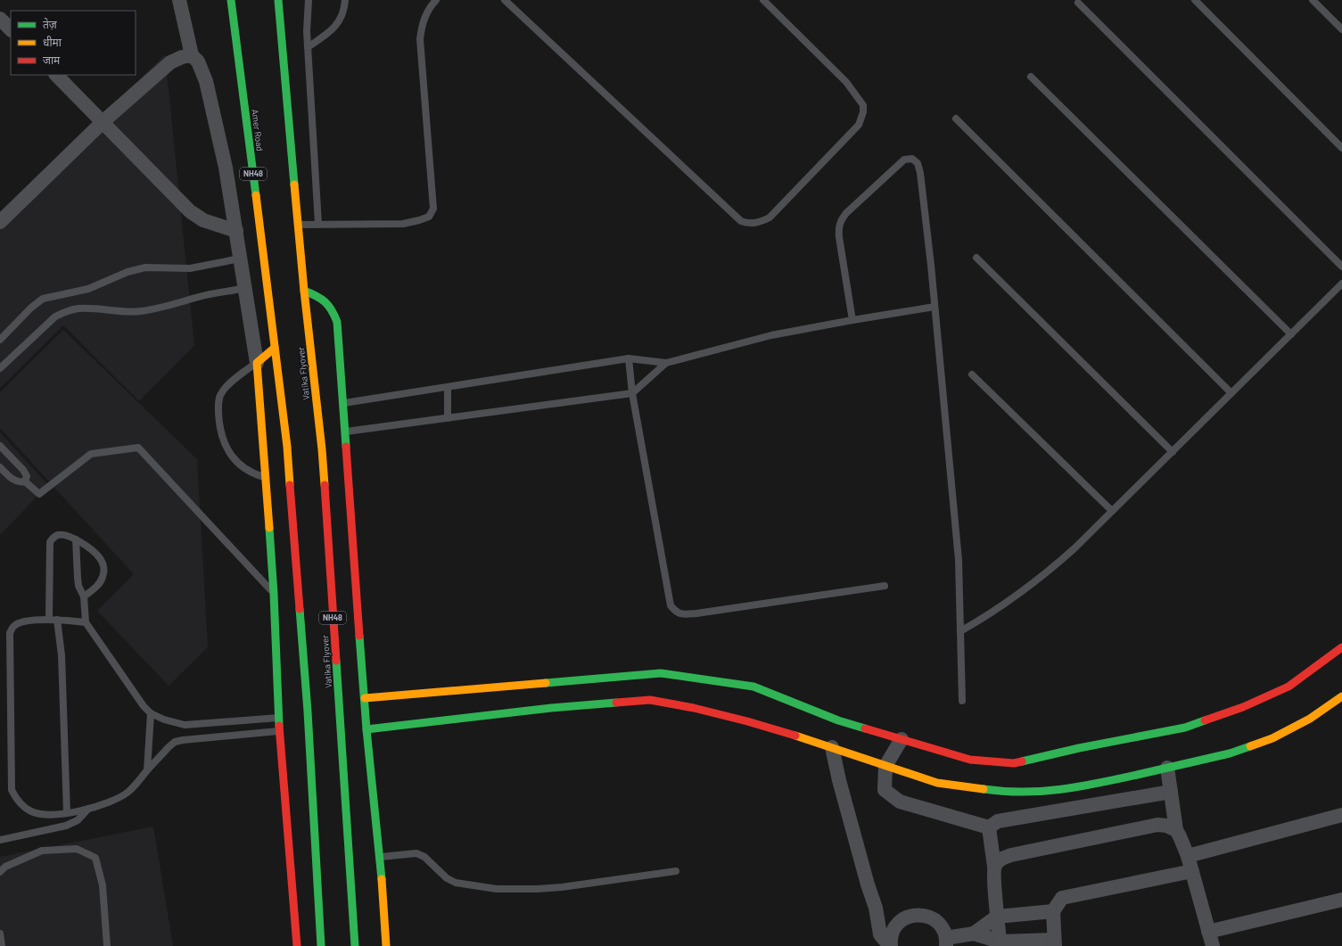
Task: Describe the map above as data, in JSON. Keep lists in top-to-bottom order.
{
  "streets": {
    "main road": ["Amer Road", "NH48", "Vatika Flyover"]
  },
  "crossings": [
    ["Amer Road", "NH48"],
    ["NH48", "Vatika Flyover"]
  ],
  "legend": ["तेज़", "धीमा", "जाम"]
}
